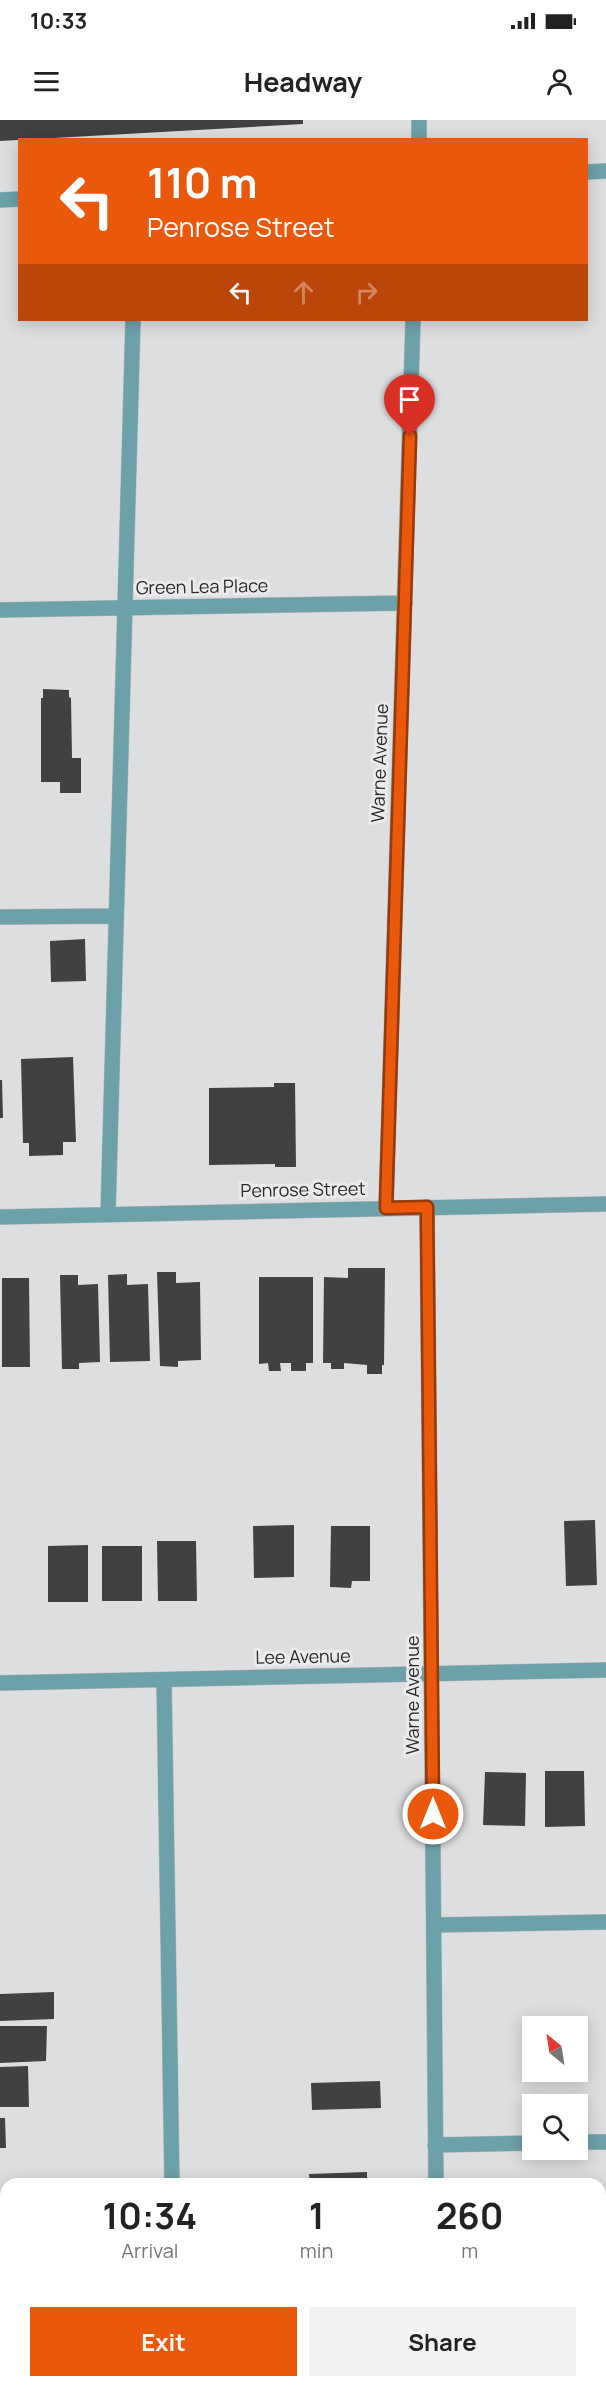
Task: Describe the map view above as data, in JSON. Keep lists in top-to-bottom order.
{
  "streets": {
    "street": [
      "Green Lea Place",
      "Warne Avenue",
      "Penrose Street",
      "Lee Avenue"
    ]
  },
  "crossings": [
    ["Green Lea Place", "Warne Avenue"],
    ["Warne Avenue", "Penrose Street"],
    ["Warne Avenue", "Lee Avenue"]
  ],
  "north": "top left",
  "page": {
    "status": "10:33",
    "header": "Headway",
    "turn": ["110 m", "Penrose Street"],
    "eta": [
      "10:34",
      "Arrival",
      "1",
      "min",
      "260",
      "m"
    ],
    "buttons": ["Exit", "Share"]
  }
}
